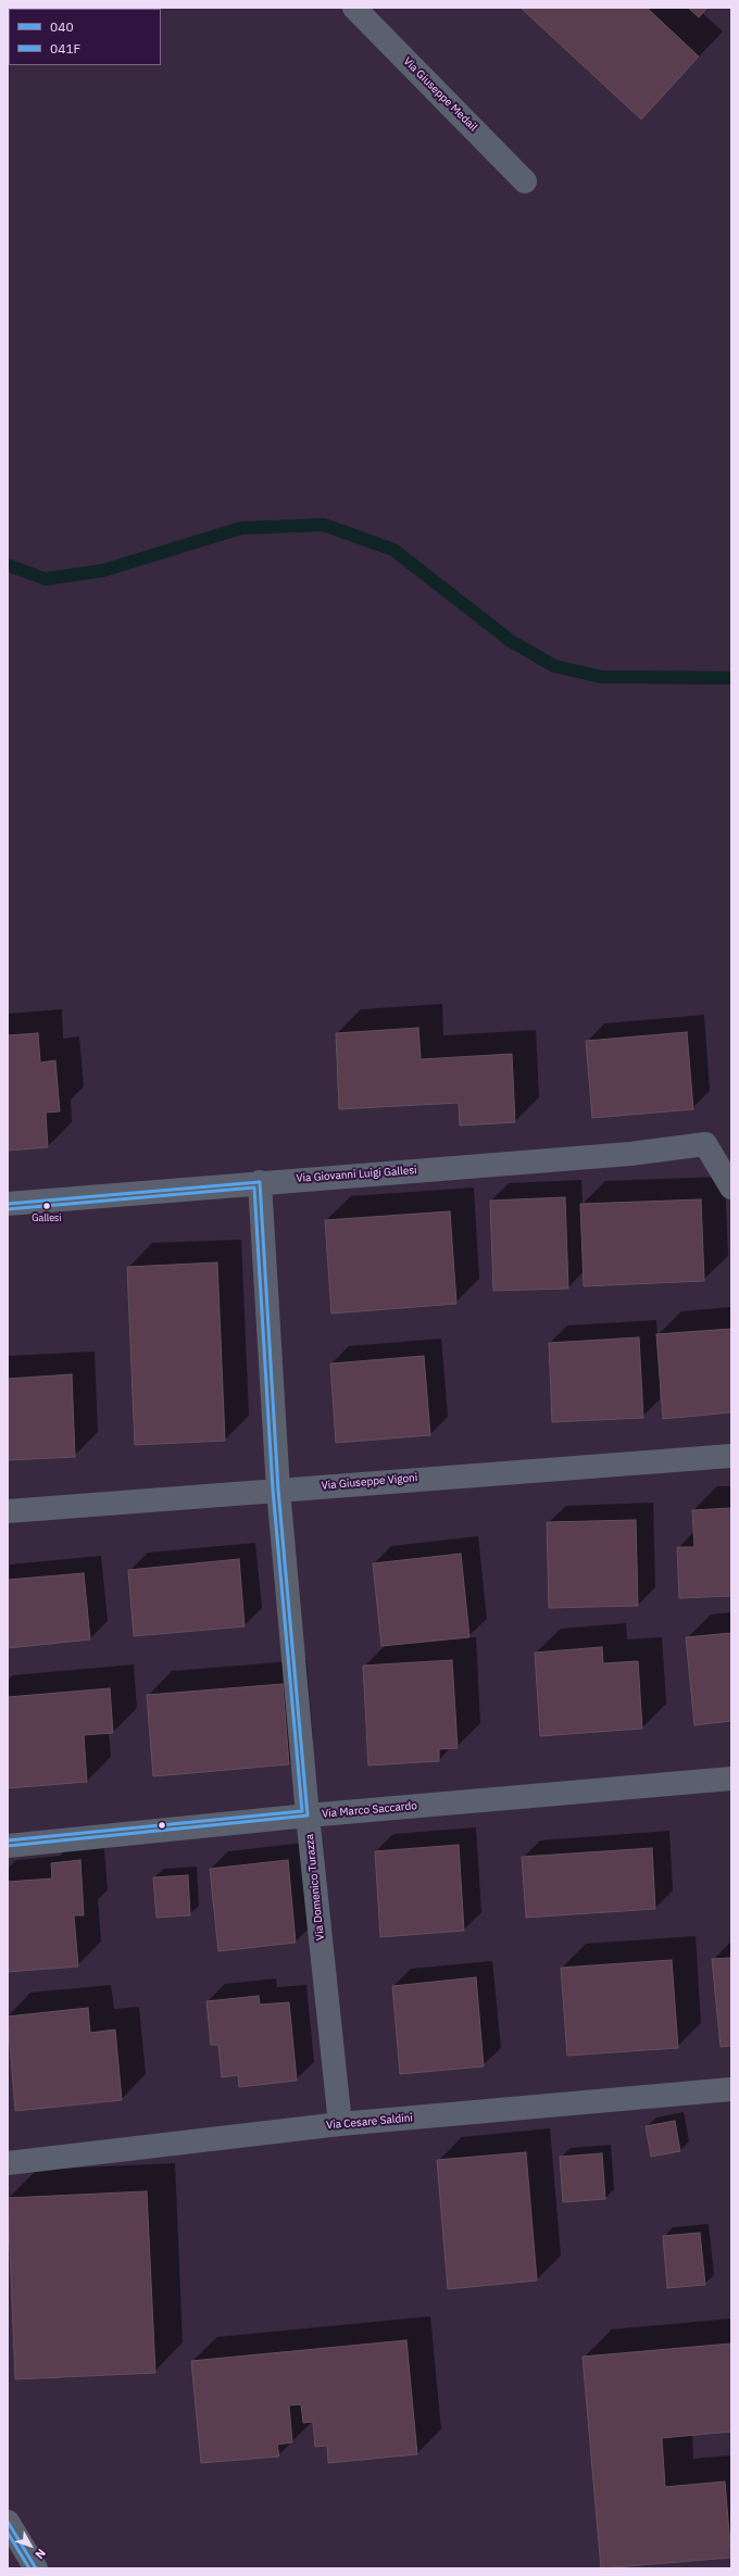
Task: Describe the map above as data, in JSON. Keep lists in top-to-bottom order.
{
  "streets": {
    "street": [
      "Via Giuseppe Medail",
      "Via Giovanni Luigi Gallesi",
      "Via Giuseppe Vigoni",
      "Via Marco Saccardo",
      "Via Domenico Turazza",
      "Via Cesare Saldini"
    ]
  },
  "crossings": [
    ["Via Giovanni Luigi Gallesi", "Via Domenico Turazza"],
    ["Via Giuseppe Vigoni", "Via Domenico Turazza"],
    ["Via Marco Saccardo", "Via Domenico Turazza"],
    ["Via Domenico Turazza", "Via Cesare Saldini"]
  ],
  "places": ["Gallesi"],
  "lines": ["transit line 040", "transit line 041F"],
  "legend": ["040", "041F"],
  "north": "bottom right"
}
